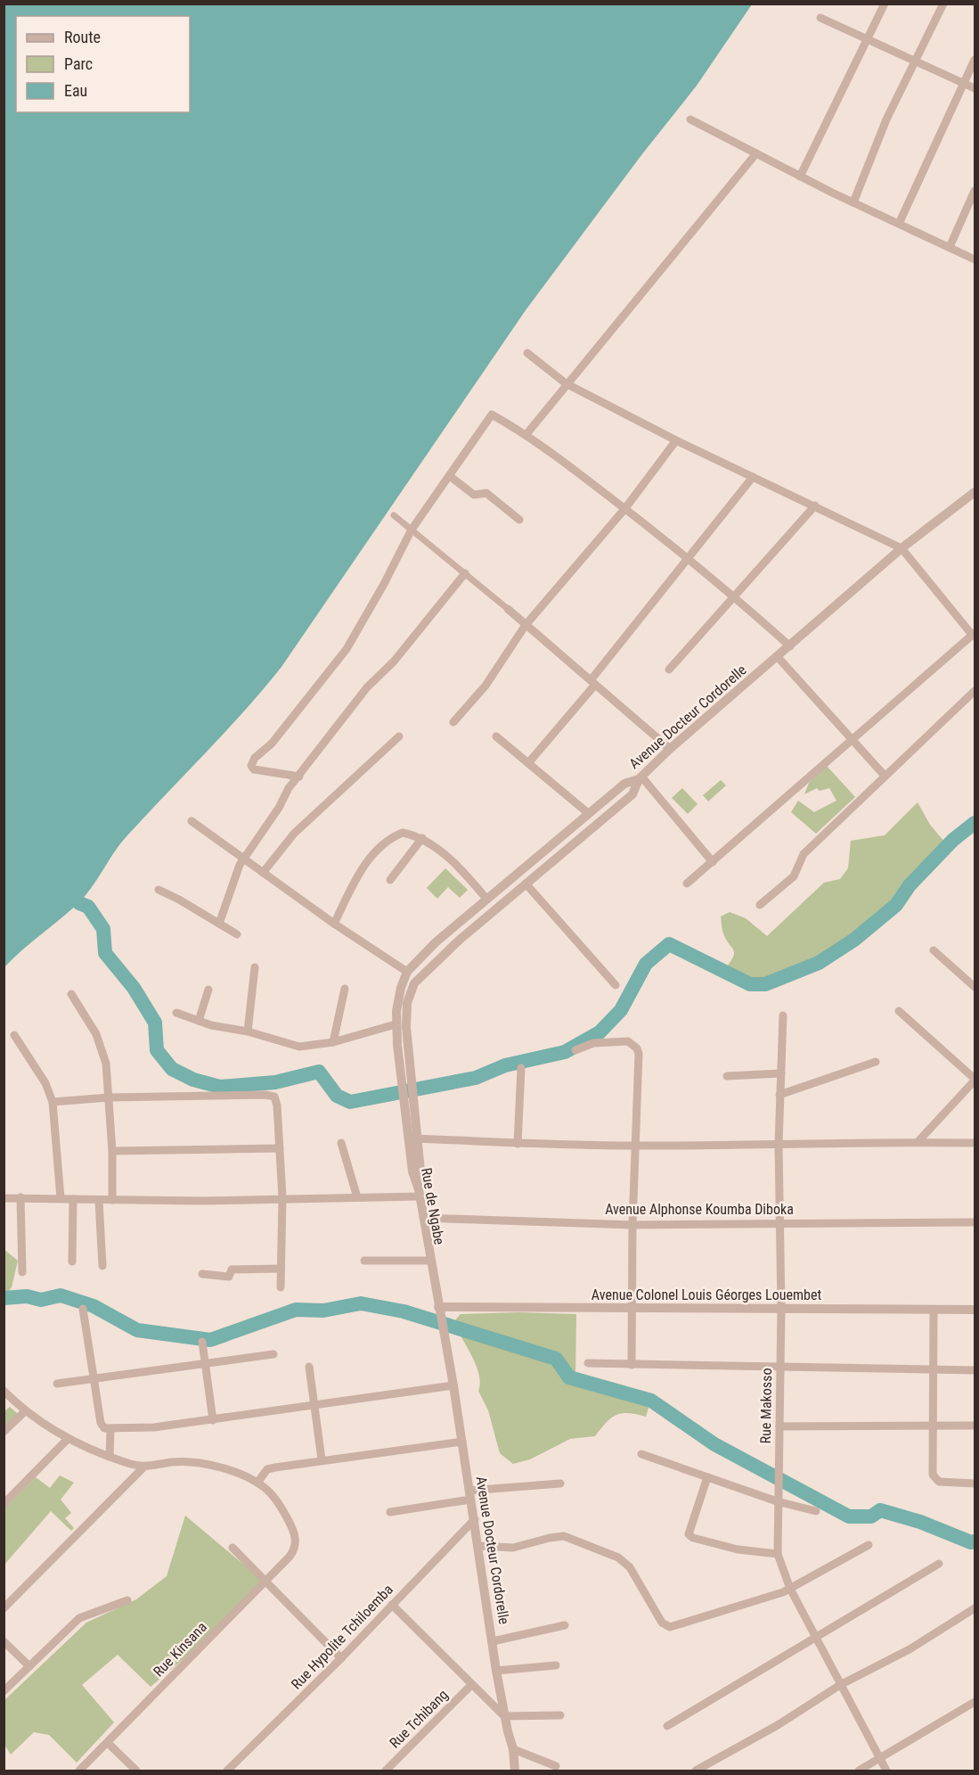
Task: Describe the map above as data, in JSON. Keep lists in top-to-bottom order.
{
  "streets": {
    "street": [
      "Avenue Docteur Cordorelle",
      "Rue de Ngabe",
      "Avenue Alphonse Koumba Diboka",
      "Avenue Colonel Louis Géorges Louembet",
      "Rue Makosso",
      "Rue Hypolite Tchiloemba",
      "Rue Kinsana",
      "Rue Tchibang"
    ]
  },
  "crossings": [
    ["Avenue Docteur Cordorelle", "Rue de Ngabe"],
    ["Avenue Docteur Cordorelle", "Rue Hypolite Tchiloemba"],
    ["Rue de Ngabe", "Avenue Alphonse Koumba Diboka"],
    ["Rue de Ngabe", "Avenue Colonel Louis Géorges Louembet"],
    ["Avenue Alphonse Koumba Diboka", "Rue Makosso"],
    ["Avenue Colonel Louis Géorges Louembet", "Rue Makosso"]
  ],
  "legend": ["Route", "Parc", "Eau"]
}
